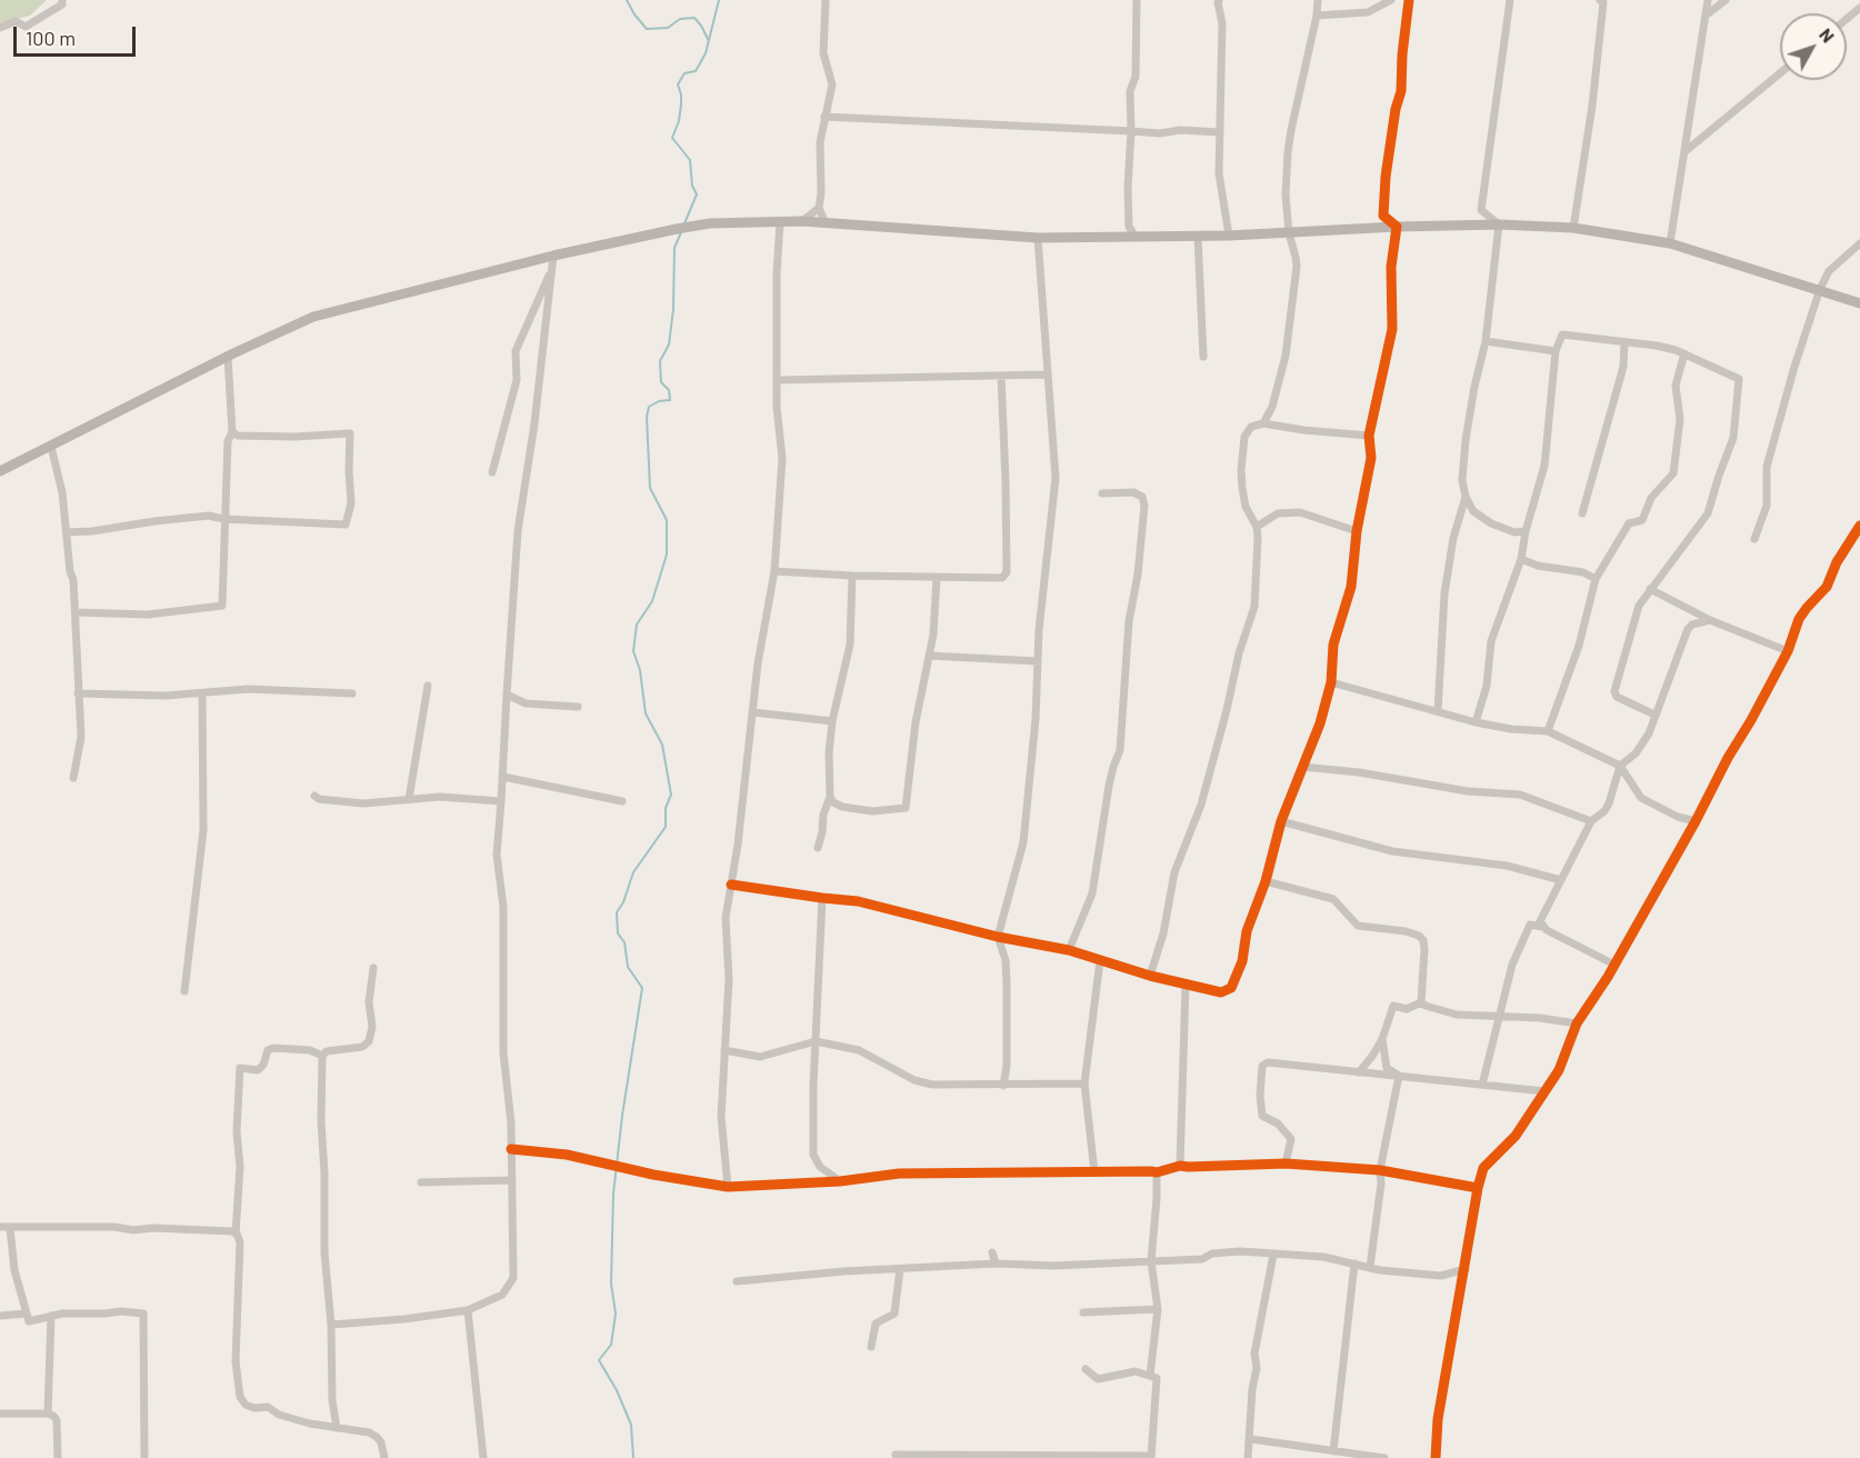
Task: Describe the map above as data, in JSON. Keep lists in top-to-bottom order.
{
  "scale_bar": "100 m",
  "north": "top right"
}
